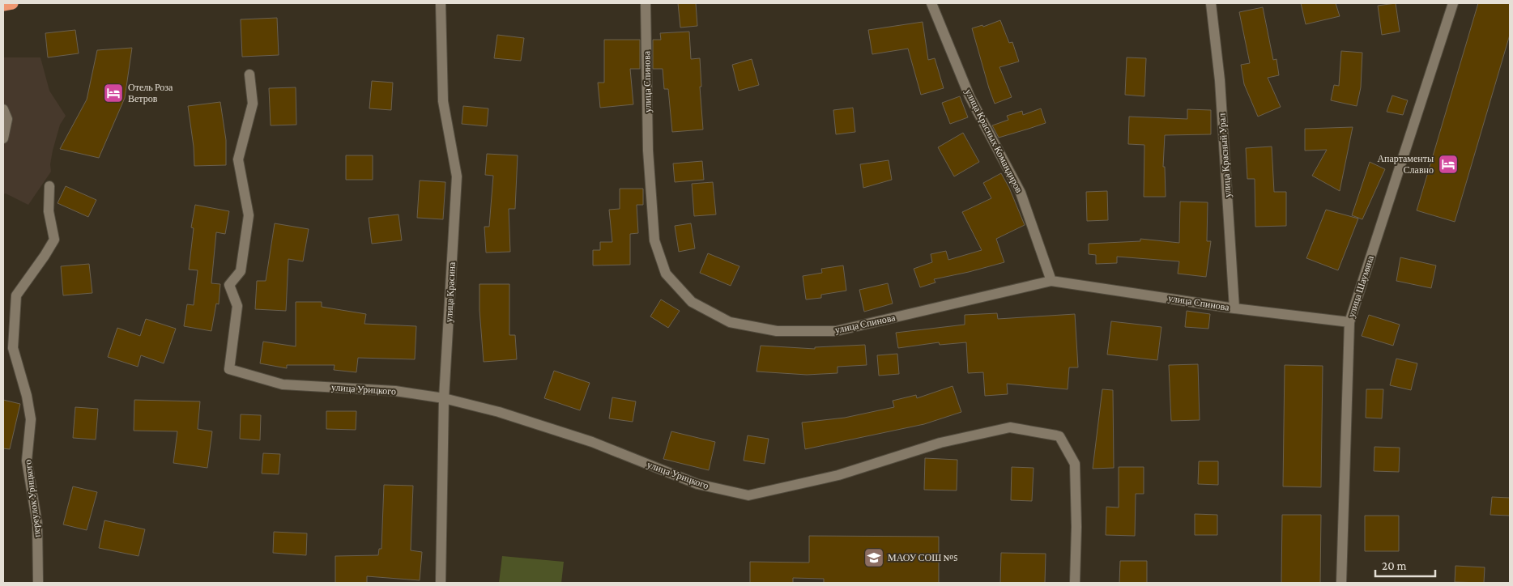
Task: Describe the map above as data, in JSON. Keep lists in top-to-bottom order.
{
  "streets": {
    "street": [
      "улица Спинова",
      "улица Красных Командиров",
      "улица Красный Урал",
      "улица Шаумяна",
      "улица Красина",
      "улица Урицкого",
      "переулок Урицкого"
    ]
  },
  "crossings": [
    ["улица Спинова", "улица Красных Командиров"],
    ["улица Спинова", "улица Красный Урал"],
    ["улица Спинова", "улица Шаумяна"],
    ["улица Красина", "улица Урицкого"]
  ],
  "places": {
    "hotel": ["Отель Роза Ветров", "Апартаменты Славно"],
    "school or university": ["МАОУ СОШ №5"]
  },
  "scale_bar": "20 m"
}
